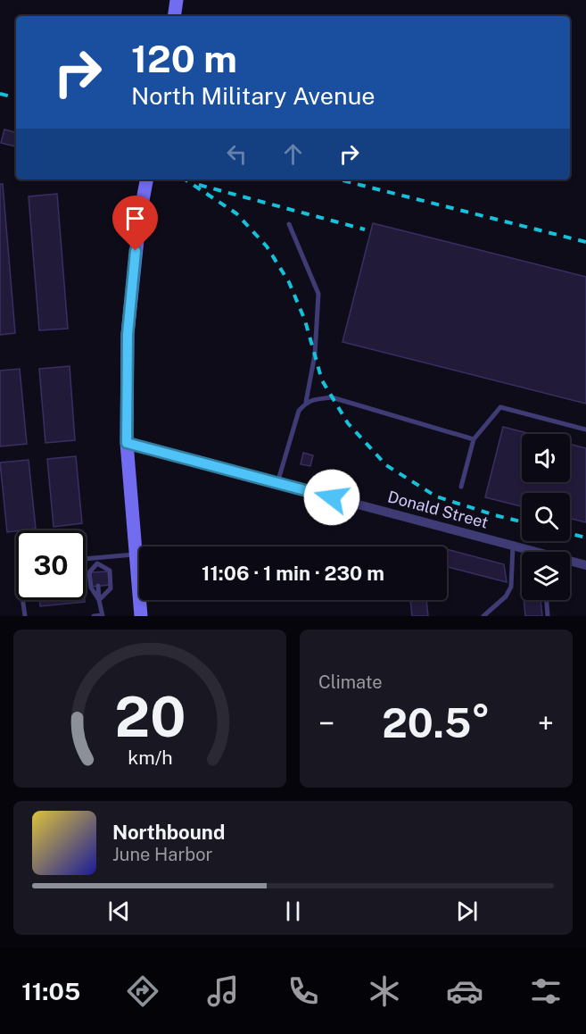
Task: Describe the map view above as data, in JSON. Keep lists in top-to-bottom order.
{
  "streets": {
    "street": ["Donald Street"]
  },
  "page": {
    "turn": ["120 m", "North Military Avenue"],
    "limit": "30",
    "trip": "11:06 · 1 min · 230 m",
    "tile": "Climate",
    "heat": ["−", "20.5°", "+"],
    "song": ["Northbound", "June Harbor"],
    "tabs": "11:05",
    "gauge": ["20", "km/h"]
  }
}
